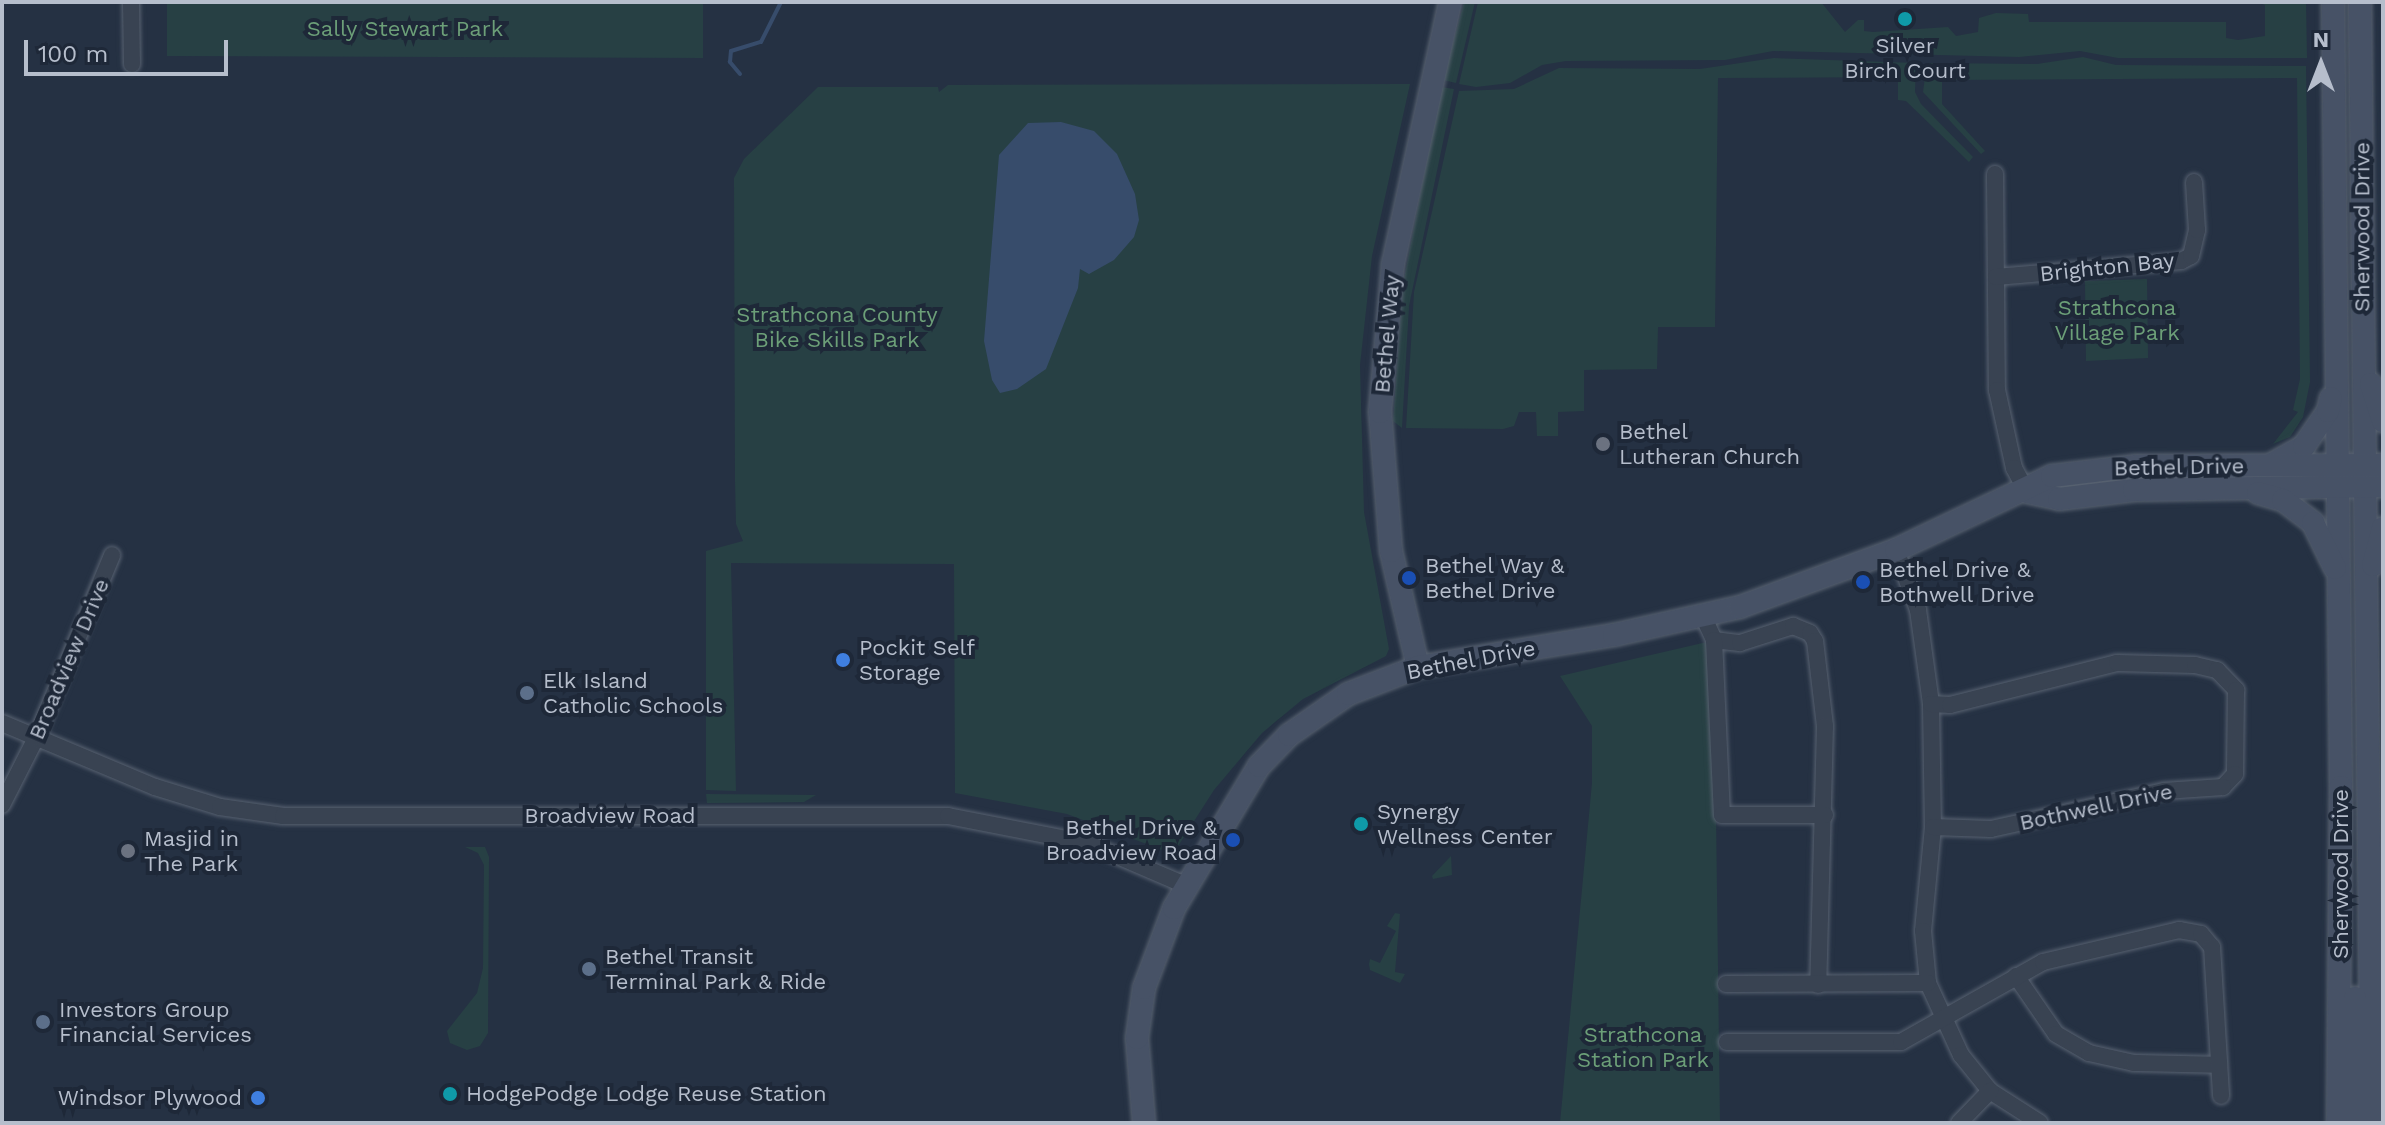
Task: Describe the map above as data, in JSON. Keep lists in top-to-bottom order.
{
  "streets": {
    "main road": ["Sherwood Drive", "Bethel Way", "Bethel Drive"],
    "street": [
      "Brighton Bay",
      "Broadview Drive",
      "Bothwell Drive",
      "Broadview Road"
    ]
  },
  "crossings": [
    ["Sherwood Drive", "Bethel Drive"],
    ["Bethel Way", "Bethel Drive"],
    ["Bethel Drive", "Broadview Road"],
    ["Broadview Drive", "Broadview Road"]
  ],
  "parks": [
    "Sally Stewart Park",
    "Strathcona Village Park",
    "Strathcona County Bike Skills Park",
    "Strathcona Station Park"
  ],
  "places": [
    "Silver Birch Court",
    "Bethel Lutheran Church",
    "Bethel Way & Bethel Drive",
    "Bethel Drive & Bothwell Drive",
    "Pockit Self Storage",
    "Elk Island Catholic Schools",
    "Synergy Wellness Center",
    "Bethel Drive & Broadview Road",
    "Masjid in The Park",
    "Bethel Transit Terminal Park & Ride",
    "Investors Group Financial Services",
    "HodgePodge Lodge Reuse Station",
    "Windsor Plywood"
  ],
  "scale_bar": "100 m",
  "north": "top"
}
